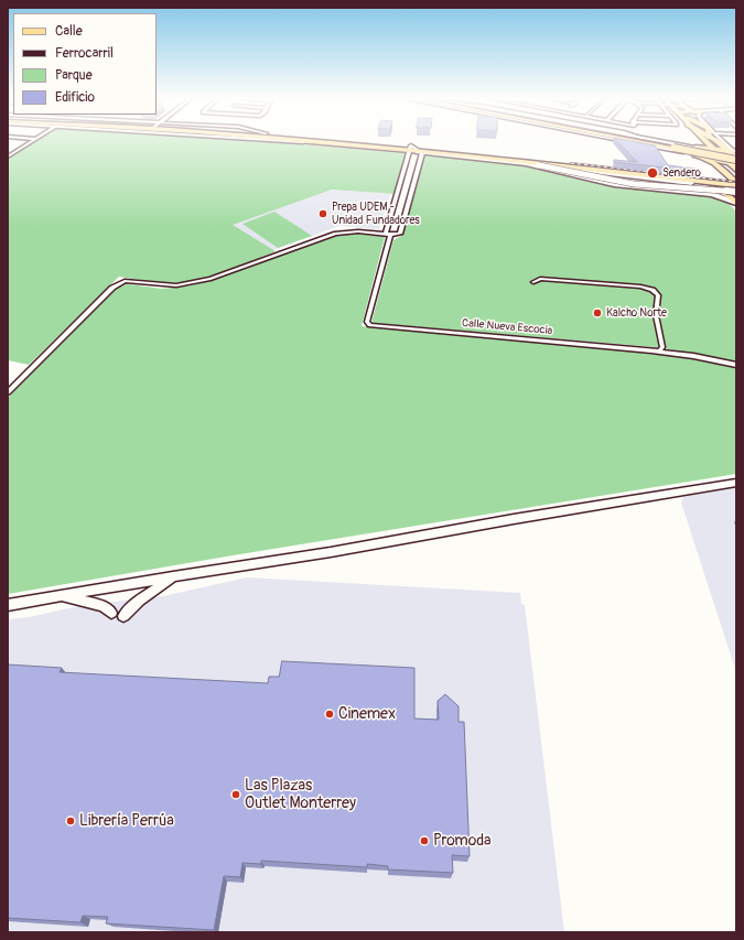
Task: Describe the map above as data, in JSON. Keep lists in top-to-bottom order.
{
  "streets": {
    "street": ["Calle Nueva Escocia"]
  },
  "places": [
    "Sendero",
    "Prepa UDEM - Unidad Fundadores",
    "Kalcho Norte",
    "Cinemex",
    "Las Plazas Outlet Monterrey",
    "Librería Perrúa",
    "Promoda"
  ],
  "legend": [
    "Calle",
    "Ferrocarril",
    "Parque",
    "Edificio"
  ]
}
